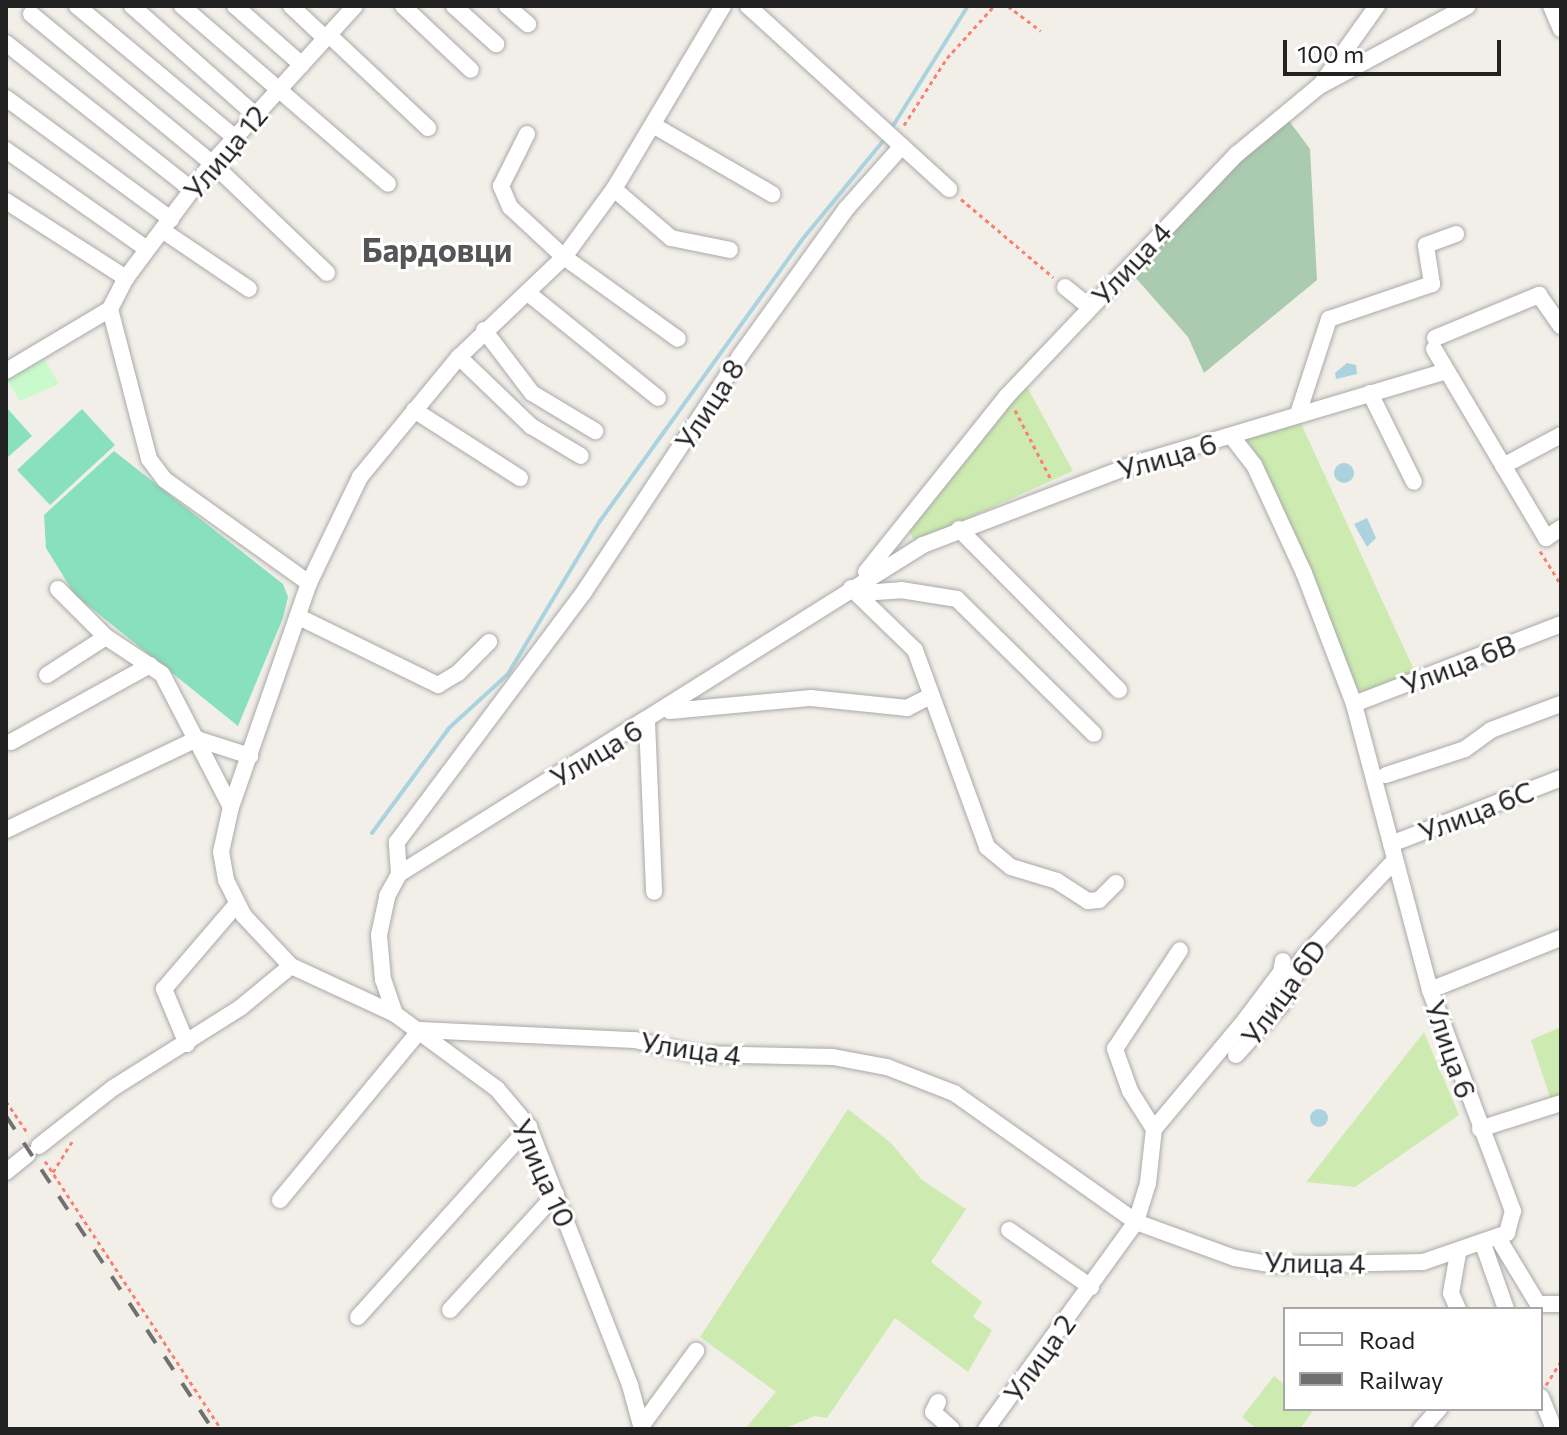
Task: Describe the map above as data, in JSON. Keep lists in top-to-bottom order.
{
  "streets": {
    "street": [
      "Улица 12",
      "Улица 4",
      "Улица 8",
      "Улица 6",
      "Улица 6B",
      "Улица 6C",
      "Улица 6D",
      "Улица 10",
      "Улица 2"
    ]
  },
  "crossings": [
    ["Улица 4", "Улица 6"],
    ["Улица 4", "Улица 10"],
    ["Улица 4", "Улица 2"],
    ["Улица 8", "Улица 6"],
    ["Улица 6", "Улица 6B"],
    ["Улица 6", "Улица 6C"],
    ["Улица 6", "Улица 6D"],
    ["Улица 6C", "Улица 6D"]
  ],
  "districts": ["Бардовци"],
  "legend": ["Road", "Railway"],
  "scale_bar": "100 m"
}
